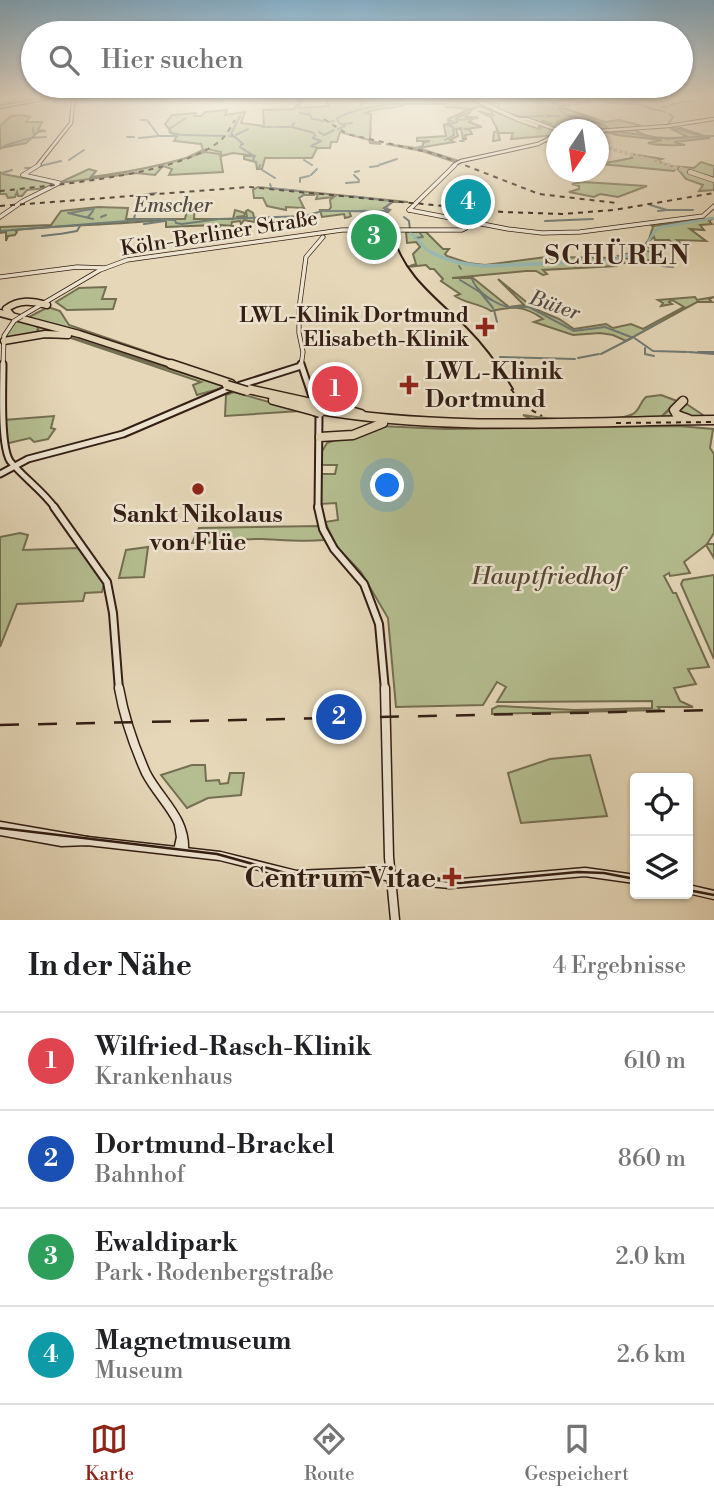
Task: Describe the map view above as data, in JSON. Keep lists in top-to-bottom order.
{
  "streets": {
    "main road": ["Köln-Berliner Straße"]
  },
  "districts": ["SCHÜREN"],
  "water": ["Emscher", "Büter"],
  "parks": ["Hauptfriedhof"],
  "places": {
    "health": ["LWL-Klinik Dortmund Elisabeth-Klinik", "LWL-Klinik Dortmund", "Centrum Vitae"],
    "other": ["Sankt Nikolaus von Flüe"]
  },
  "north": "bottom",
  "page": {
    "search": "Hier suchen",
    "pins": [
      "4",
      "3",
      "1",
      "2"
    ],
    "heading": ["In der Nähe", "4 Ergebnisse"],
    "list": [
      {
        "mark": "1",
        "name": "Wilfried-Rasch-Klinik",
        "note": "Krankenhaus",
        "value": "610 m"
      },
      {
        "mark": "2",
        "name": "Dortmund-Brackel",
        "note": "Bahnhof",
        "value": "860 m"
      },
      {
        "mark": "3",
        "name": "Ewaldipark",
        "note": "Park · Rodenbergstraße",
        "value": "2.0 km"
      },
      {
        "mark": "4",
        "name": "Magnetmuseum",
        "note": "Museum",
        "value": "2.6 km"
      }
    ],
    "nav": ["Karte", "Route", "Gespeichert"]
  }
}
